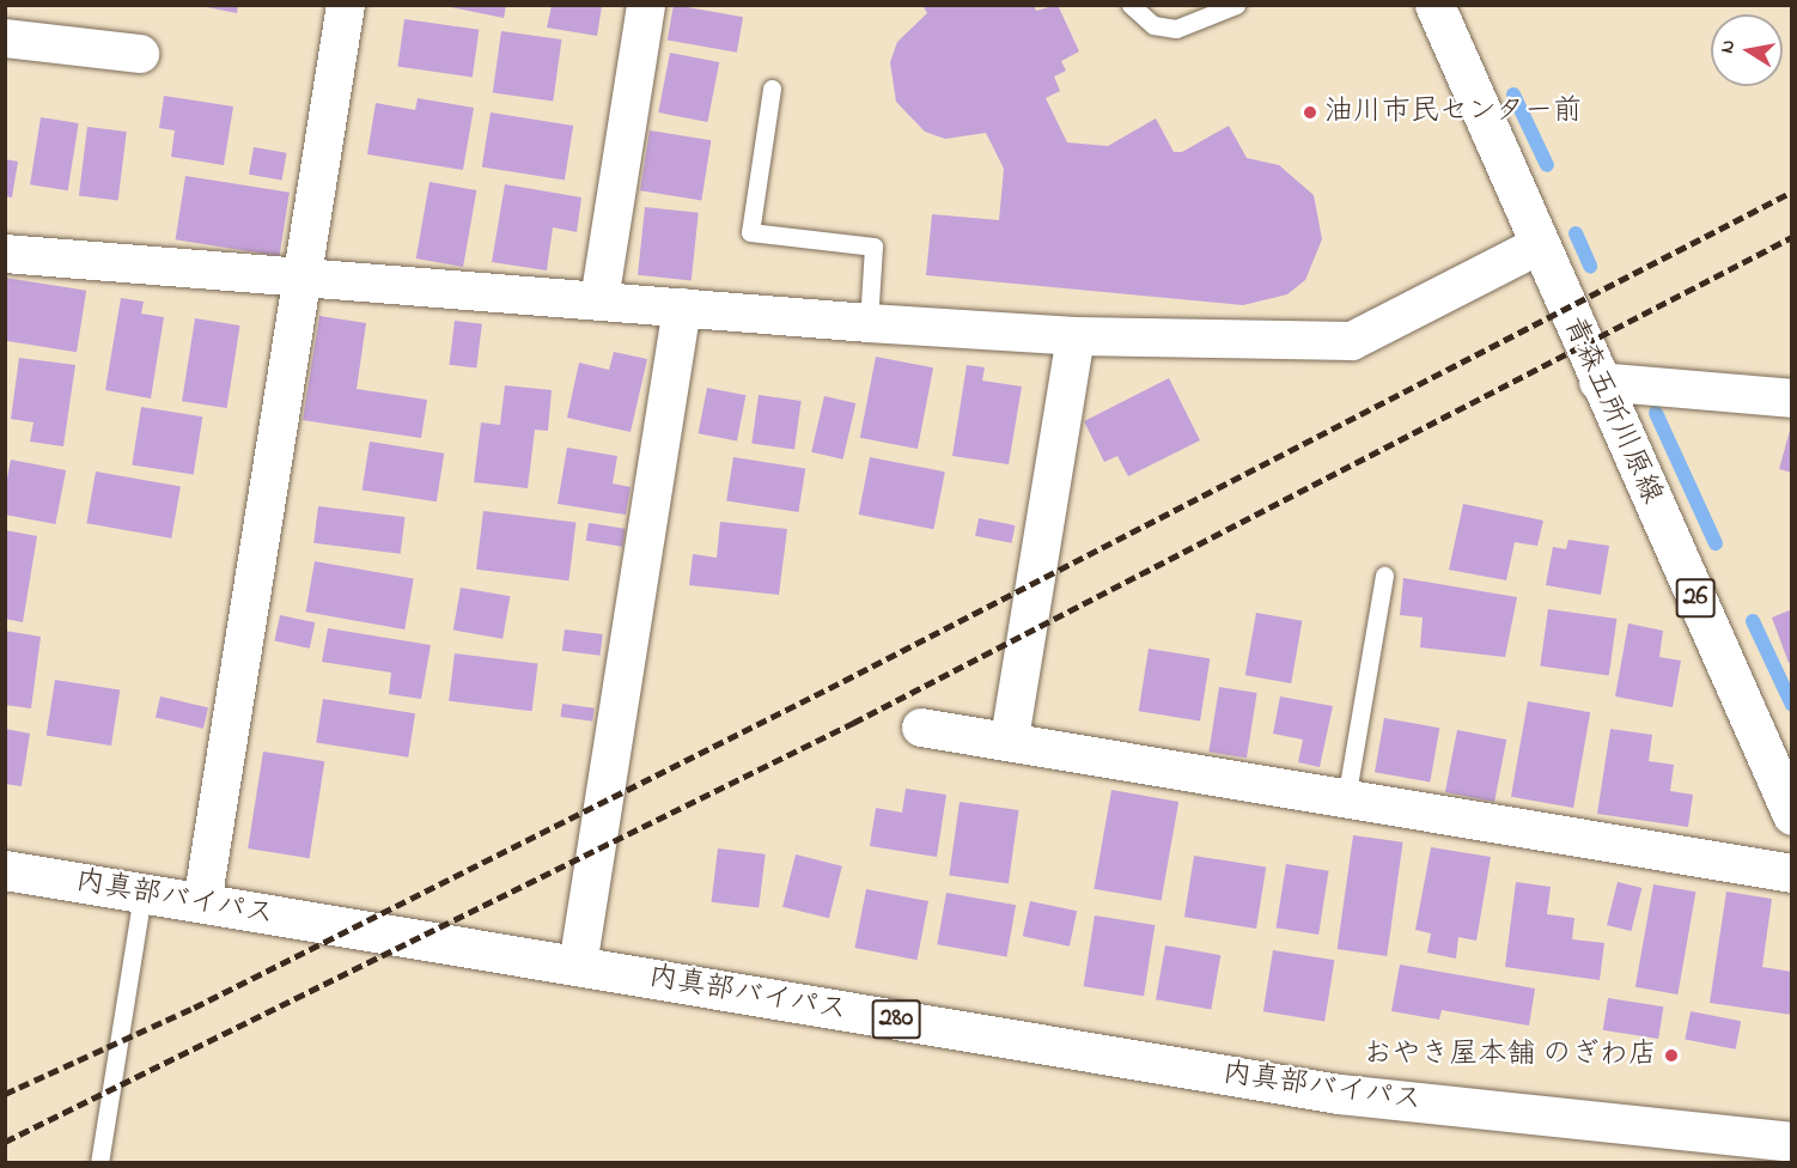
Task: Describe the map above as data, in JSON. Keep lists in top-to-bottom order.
{
  "streets": {
    "main road": [
      "青森五所川原線",
      "26",
      "内真部バイパス",
      "280"
    ]
  },
  "places": ["油川市民センター前", "おやき屋本舗 のぎわ店"],
  "north": "left"
}
